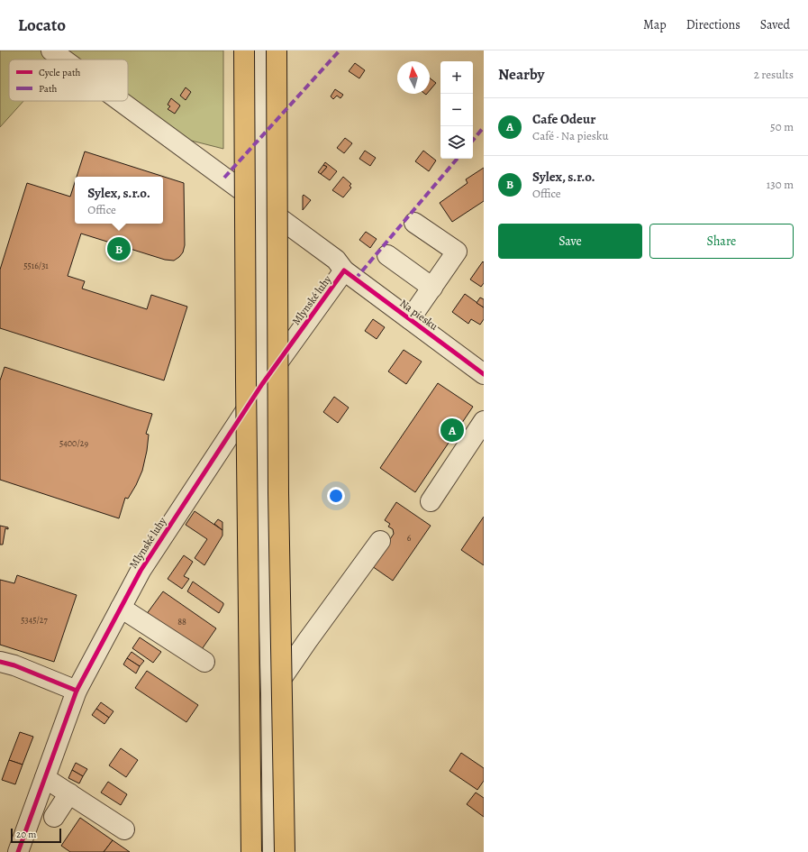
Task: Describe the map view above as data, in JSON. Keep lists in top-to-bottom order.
{
  "streets": {
    "street": ["Mlynské luhy", "Na piesku"]
  },
  "crossings": [
    ["Mlynské luhy", "Na piesku"]
  ],
  "house_numbers": [
    "5516/31",
    "5400/29",
    "6",
    "5345/27",
    "88"
  ],
  "legend": ["Cycle path", "Path"],
  "scale_bar": "20 m",
  "north": "top",
  "page": {
    "header": "Locato",
    "nav": ["Map", "Directions", "Saved"],
    "heading": ["Nearby", "2 results"],
    "map_buttons": ["+", "−"],
    "list": [
      {
        "mark": "A",
        "name": "Cafe Odeur",
        "note": "Café · Na piesku",
        "value": "50 m"
      },
      {
        "mark": "B",
        "name": "Sylex, s.r.o.",
        "note": "Office",
        "value": "130 m"
      }
    ],
    "popup": ["Sylex, s.r.o.", "Office"],
    "buttons": ["Save", "Share"],
    "pins": ["B", "A"],
    "scale": "20 m"
  }
}
